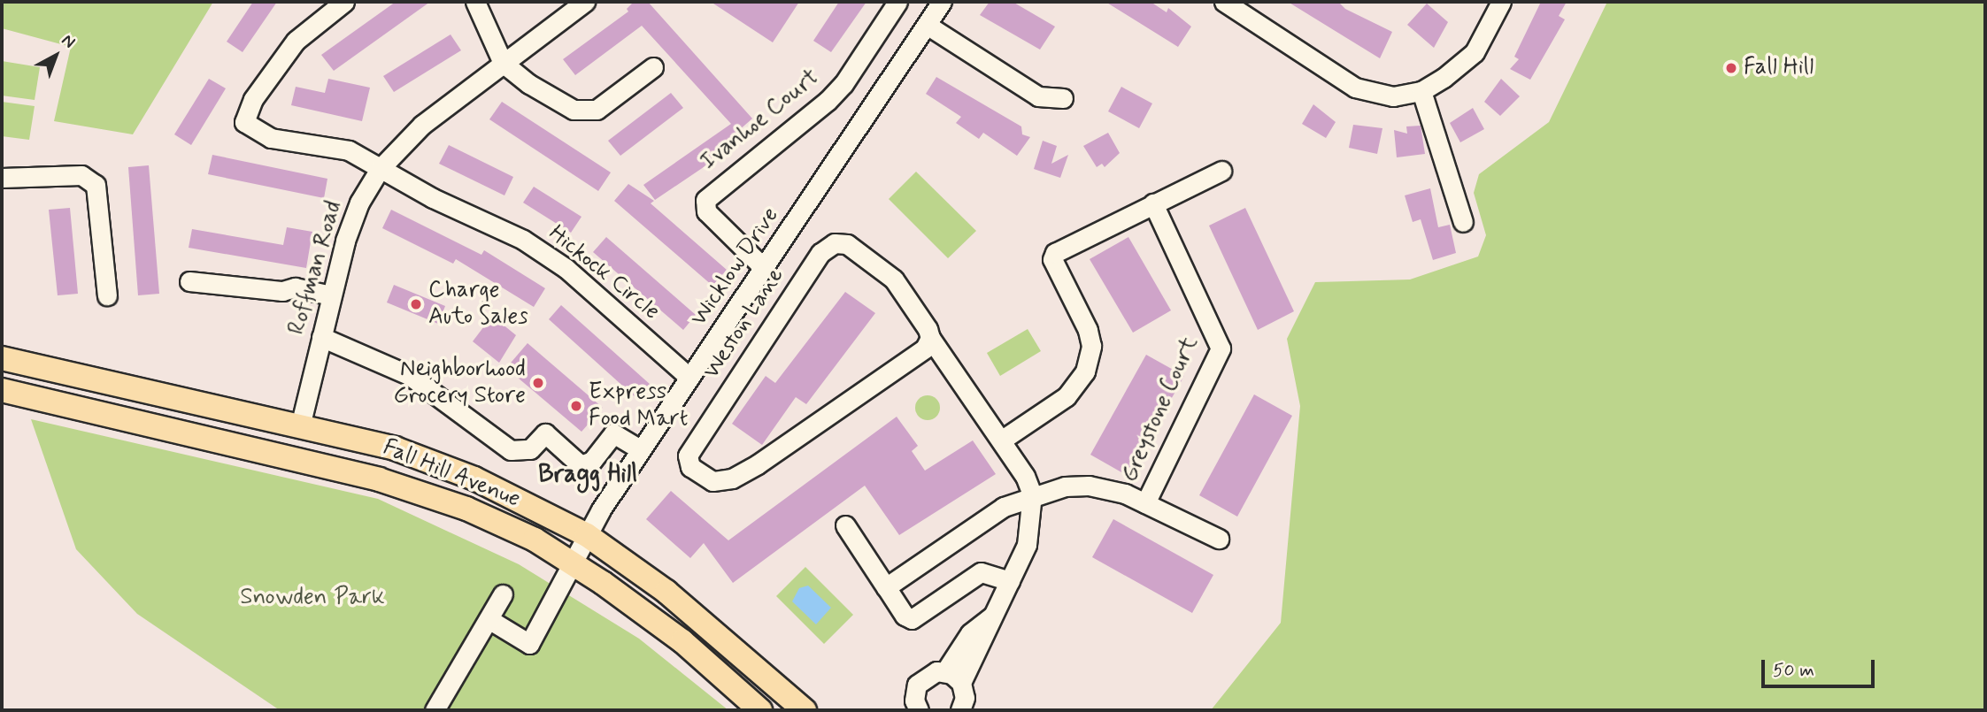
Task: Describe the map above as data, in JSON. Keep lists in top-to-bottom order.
{
  "streets": {
    "main road": ["Fall Hill Avenue"],
    "street": [
      "Ivanhoe Court",
      "Wicklow Drive",
      "Roffman Road",
      "Hickock Circle",
      "Weston Lane",
      "Greystone Court"
    ]
  },
  "crossings": [
    ["Ivanhoe Court", "Wicklow Drive"],
    ["Wicklow Drive", "Hickock Circle"],
    ["Wicklow Drive", "Fall Hill Avenue"],
    ["Roffman Road", "Hickock Circle"],
    ["Roffman Road", "Fall Hill Avenue"],
    ["Weston Lane", "Greystone Court"]
  ],
  "districts": ["Bragg Hill"],
  "parks": ["Snowden Park"],
  "places": [
    "Fall Hill",
    "Charge Auto Sales",
    "Neighborhood Grocery Store",
    "Express Food Mart"
  ],
  "scale_bar": "50 m",
  "north": "top right"
}
